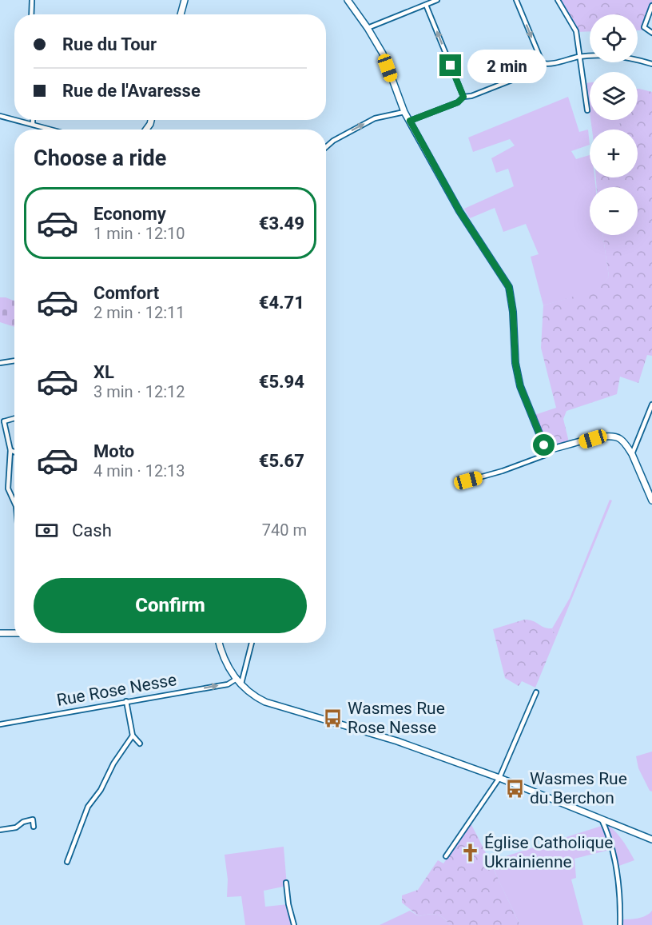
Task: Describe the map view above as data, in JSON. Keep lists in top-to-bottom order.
{
  "streets": {
    "street": ["Rue Rose Nesse"]
  },
  "one_way": ["Rue Rose Nesse"],
  "places": {
    "bus stop": ["Wasmes Rue Rose Nesse", "Wasmes Rue du Berchon"],
    "church": ["Église Catholique Ukrainienne"]
  },
  "page": {
    "map_buttons": ["+", "−"],
    "banner": ["Rue du Tour", "Rue de l'Avaresse"],
    "bubble": "2 min",
    "heading": "Choose a ride",
    "list": [
      {
        "name": "Economy",
        "note": "1 min · 12:10",
        "value": "€3.49"
      },
      {
        "name": "Comfort",
        "note": "2 min · 12:11",
        "value": "€4.71"
      },
      {
        "name": "XL",
        "note": "3 min · 12:12",
        "value": "€5.94"
      },
      {
        "name": "Moto",
        "note": "4 min · 12:13",
        "value": "€5.67"
      }
    ],
    "pay": ["Cash", "740 m"],
    "buttons": "Confirm"
  }
}
